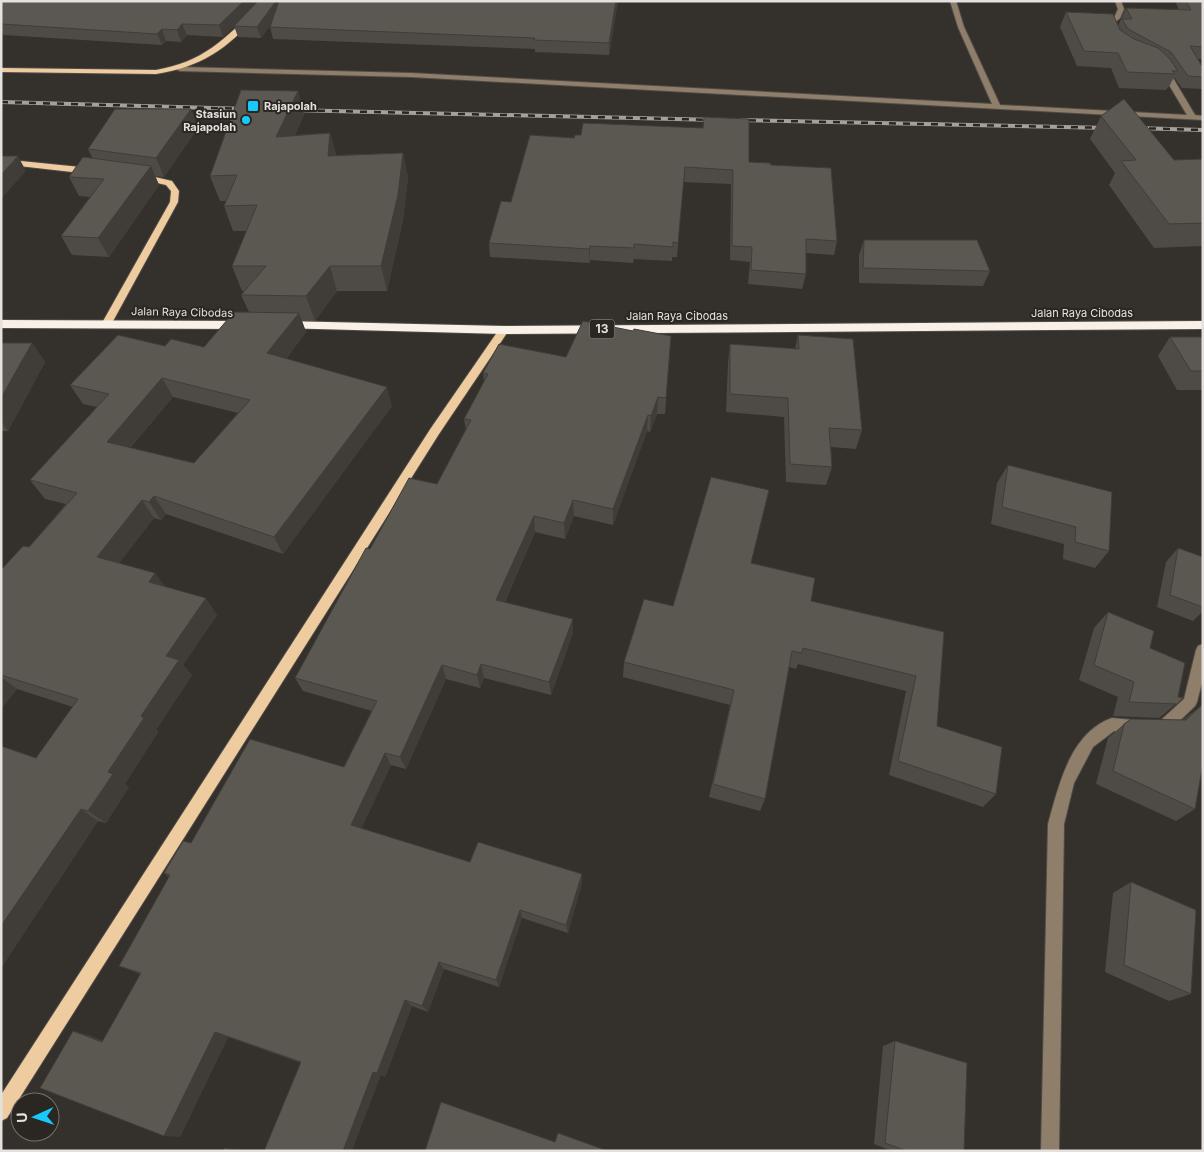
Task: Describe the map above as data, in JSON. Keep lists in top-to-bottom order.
{
  "streets": {
    "highway": ["Jalan Raya Cibodas", "13"]
  },
  "places": {
    "transit": ["Rajapolah"],
    "other": ["Stasiun Rajapolah"]
  },
  "north": "left"
}
